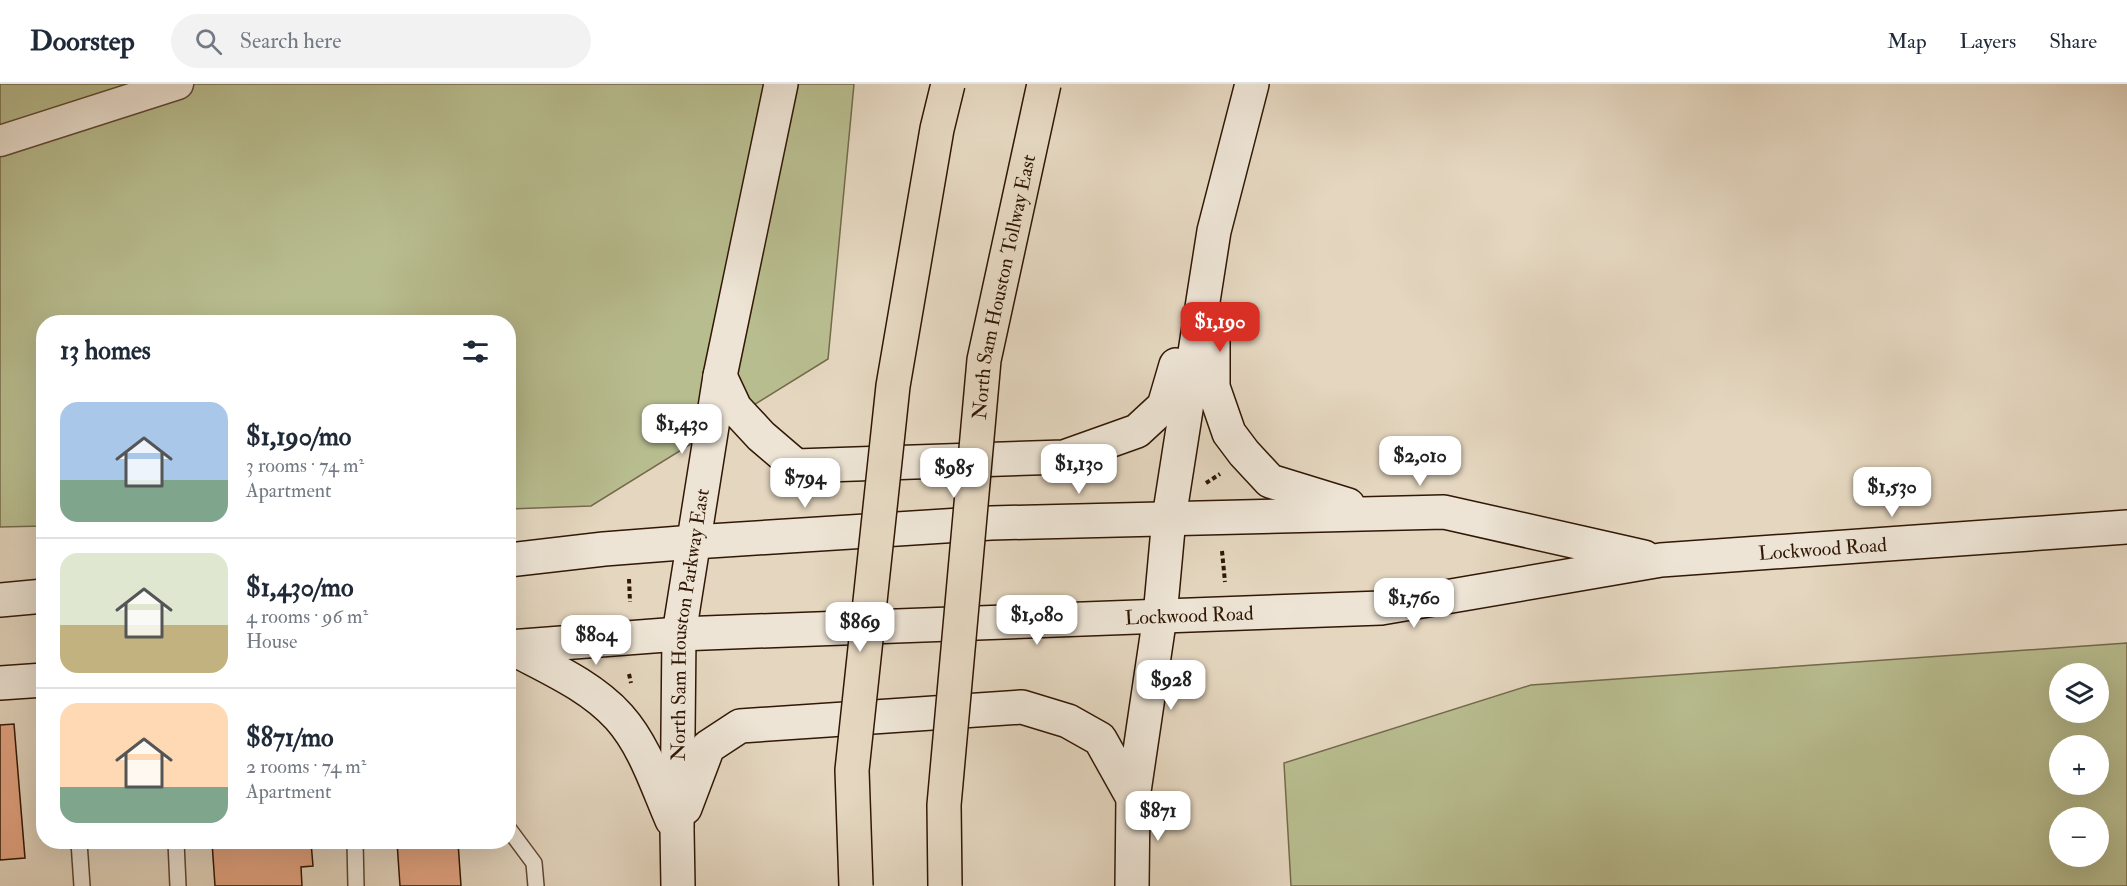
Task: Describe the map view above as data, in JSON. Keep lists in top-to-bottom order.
{
  "streets": {
    "highway": ["North Sam Houston Tollway East"],
    "main road": ["Lockwood Road", "North Sam Houston Parkway East"]
  },
  "crossings": [
    ["Lockwood Road", "North Sam Houston Parkway East"]
  ],
  "page": {
    "header": "Doorstep",
    "search": "Search here",
    "nav": ["Map", "Layers", "Share"],
    "price": [
      "$1,190",
      "$1,430",
      "$2,010",
      "$1,130",
      "$985",
      "$794",
      "$1,530",
      "$1,760",
      "$1,080",
      "$869",
      "$804",
      "$928",
      "$871"
    ],
    "heading": "13 homes",
    "list": [
      {
        "name": "$1,190/mo",
        "note": "3 rooms · 74 m² · Apartment"
      },
      {
        "name": "$1,430/mo",
        "note": "4 rooms · 96 m² · House"
      },
      {
        "name": "$871/mo",
        "note": "2 rooms · 74 m² · Apartment"
      }
    ],
    "map_buttons": ["+", "−"]
  }
}
